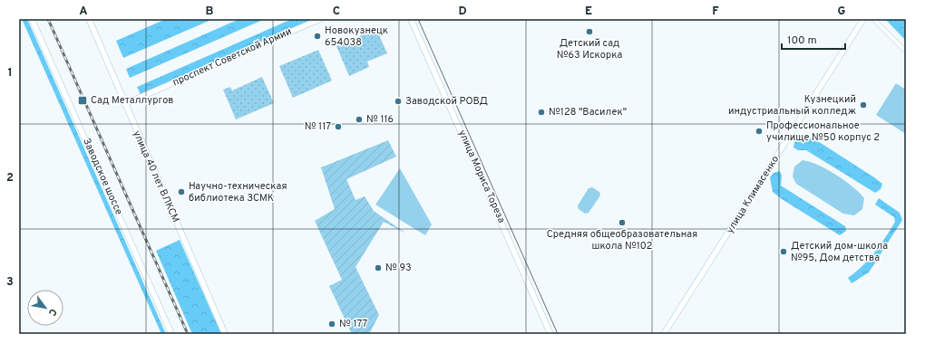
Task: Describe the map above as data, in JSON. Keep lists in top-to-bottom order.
{
  "streets": {
    "street": [
      "проспект Советской Армии",
      "Заводское шоссе",
      "улица 40 лет ВЛКСМ",
      "улица Мориса Тореза",
      "улица Климасенко"
    ]
  },
  "crossings": [
    ["проспект Советской Армии", "улица 40 лет ВЛКСМ"]
  ],
  "places": {
    "other": [
      "Детский сад №63 Искорка",
      "Новокузнецк 654038",
      "Заводской РОВД",
      "Кузнецкий индустриальный колледж",
      "№128 \"Василек\"",
      "№ 116",
      "№ 117",
      "Профессиональное училище №50 корпус 2",
      "Научно-техническая библиотека ЗСМК",
      "Средняя общеобразовательная школа №102",
      "Детский дом-школа №95, Дом детства",
      "№ 93",
      "№ 177"
    ],
    "transit": ["Сад Металлургов"]
  },
  "scale_bar": "100 m",
  "north": "bottom right",
  "grid": {
    "columns": [
      "A",
      "B",
      "C",
      "D",
      "E",
      "F",
      "G"
    ],
    "rows": ["1", "2", "3"]
  }
}
